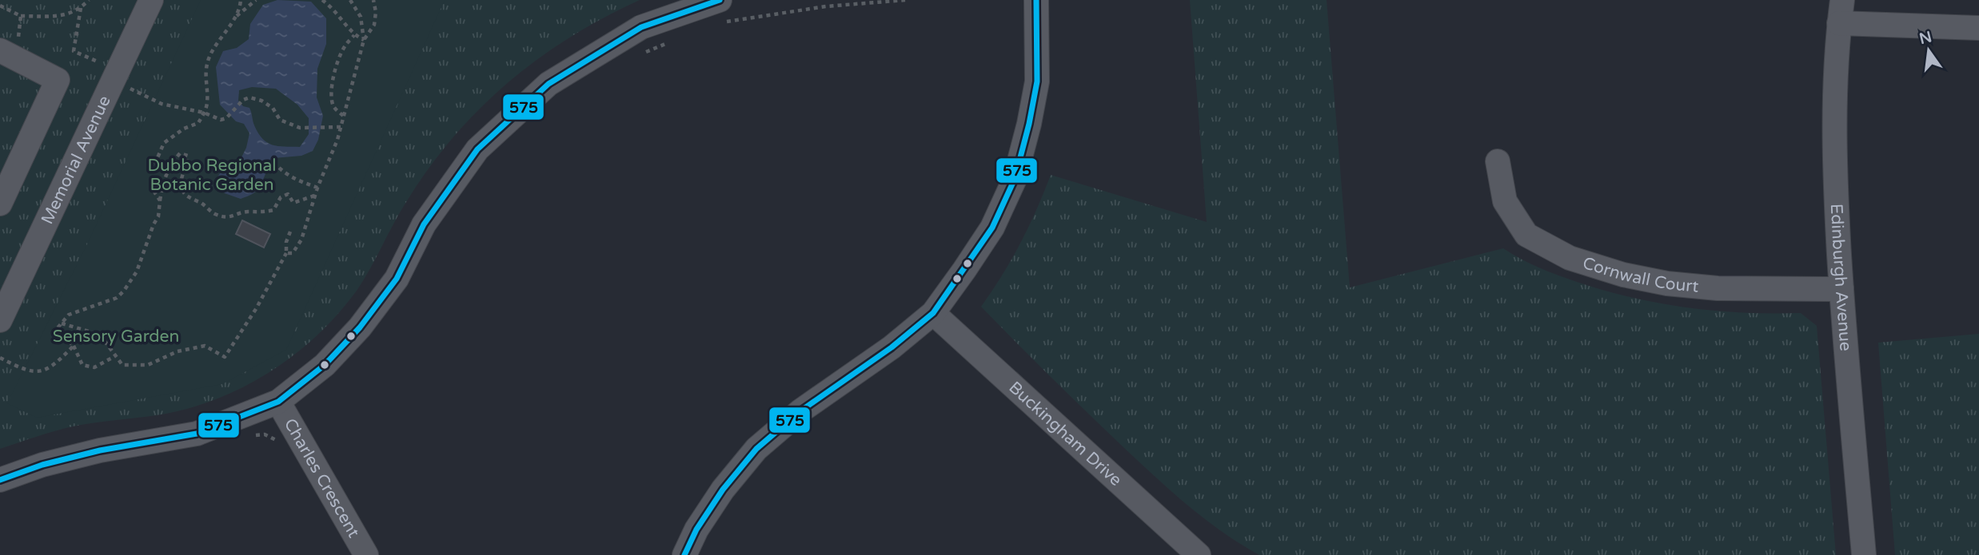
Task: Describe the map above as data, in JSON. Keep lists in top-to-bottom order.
{
  "streets": {
    "street": [
      "Memorial Avenue",
      "Cornwall Court",
      "Edinburgh Avenue",
      "Buckingham Drive",
      "Charles Crescent"
    ]
  },
  "crossings": [
    ["Cornwall Court", "Edinburgh Avenue"]
  ],
  "parks": ["Dubbo Regional Botanic Garden", "Sensory Garden"],
  "lines": ["transit line 575"],
  "north": "top"
}
